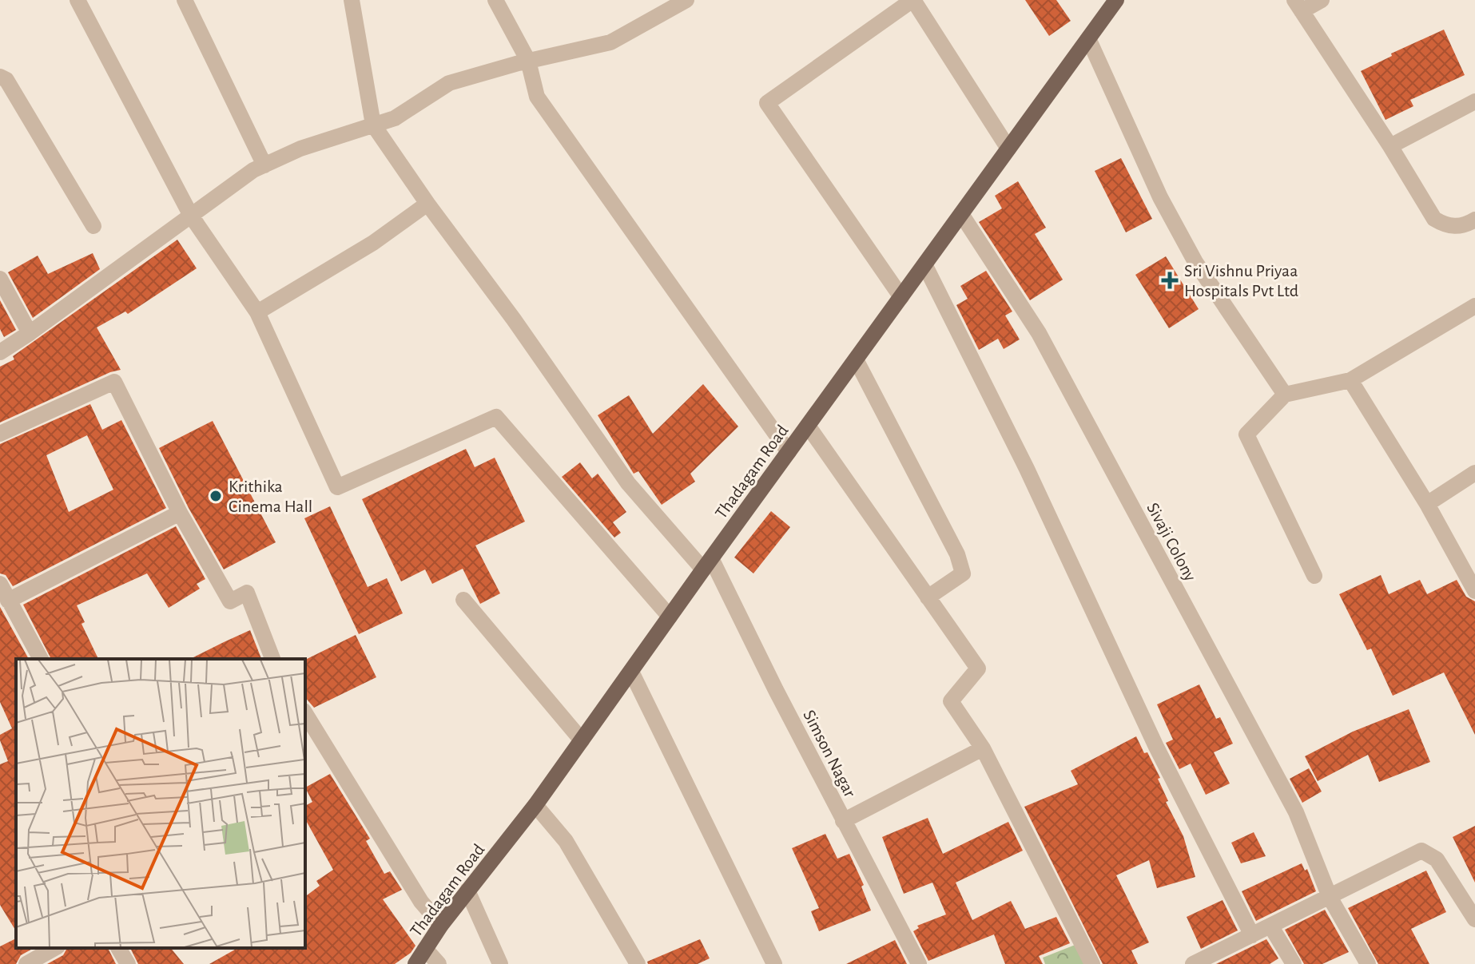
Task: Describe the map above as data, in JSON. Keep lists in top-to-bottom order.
{
  "streets": {
    "main road": ["Thadagam Road"],
    "street": ["Sivaji Colony", "Simson Nagar"]
  },
  "crossings": [
    ["Thadagam Road", "Sivaji Colony"],
    ["Thadagam Road", "Simson Nagar"]
  ],
  "places": {
    "health": ["Sri Vishnu Priyaa Hospitals Pvt Ltd"],
    "other": ["Krithika Cinema Hall"]
  }
}
